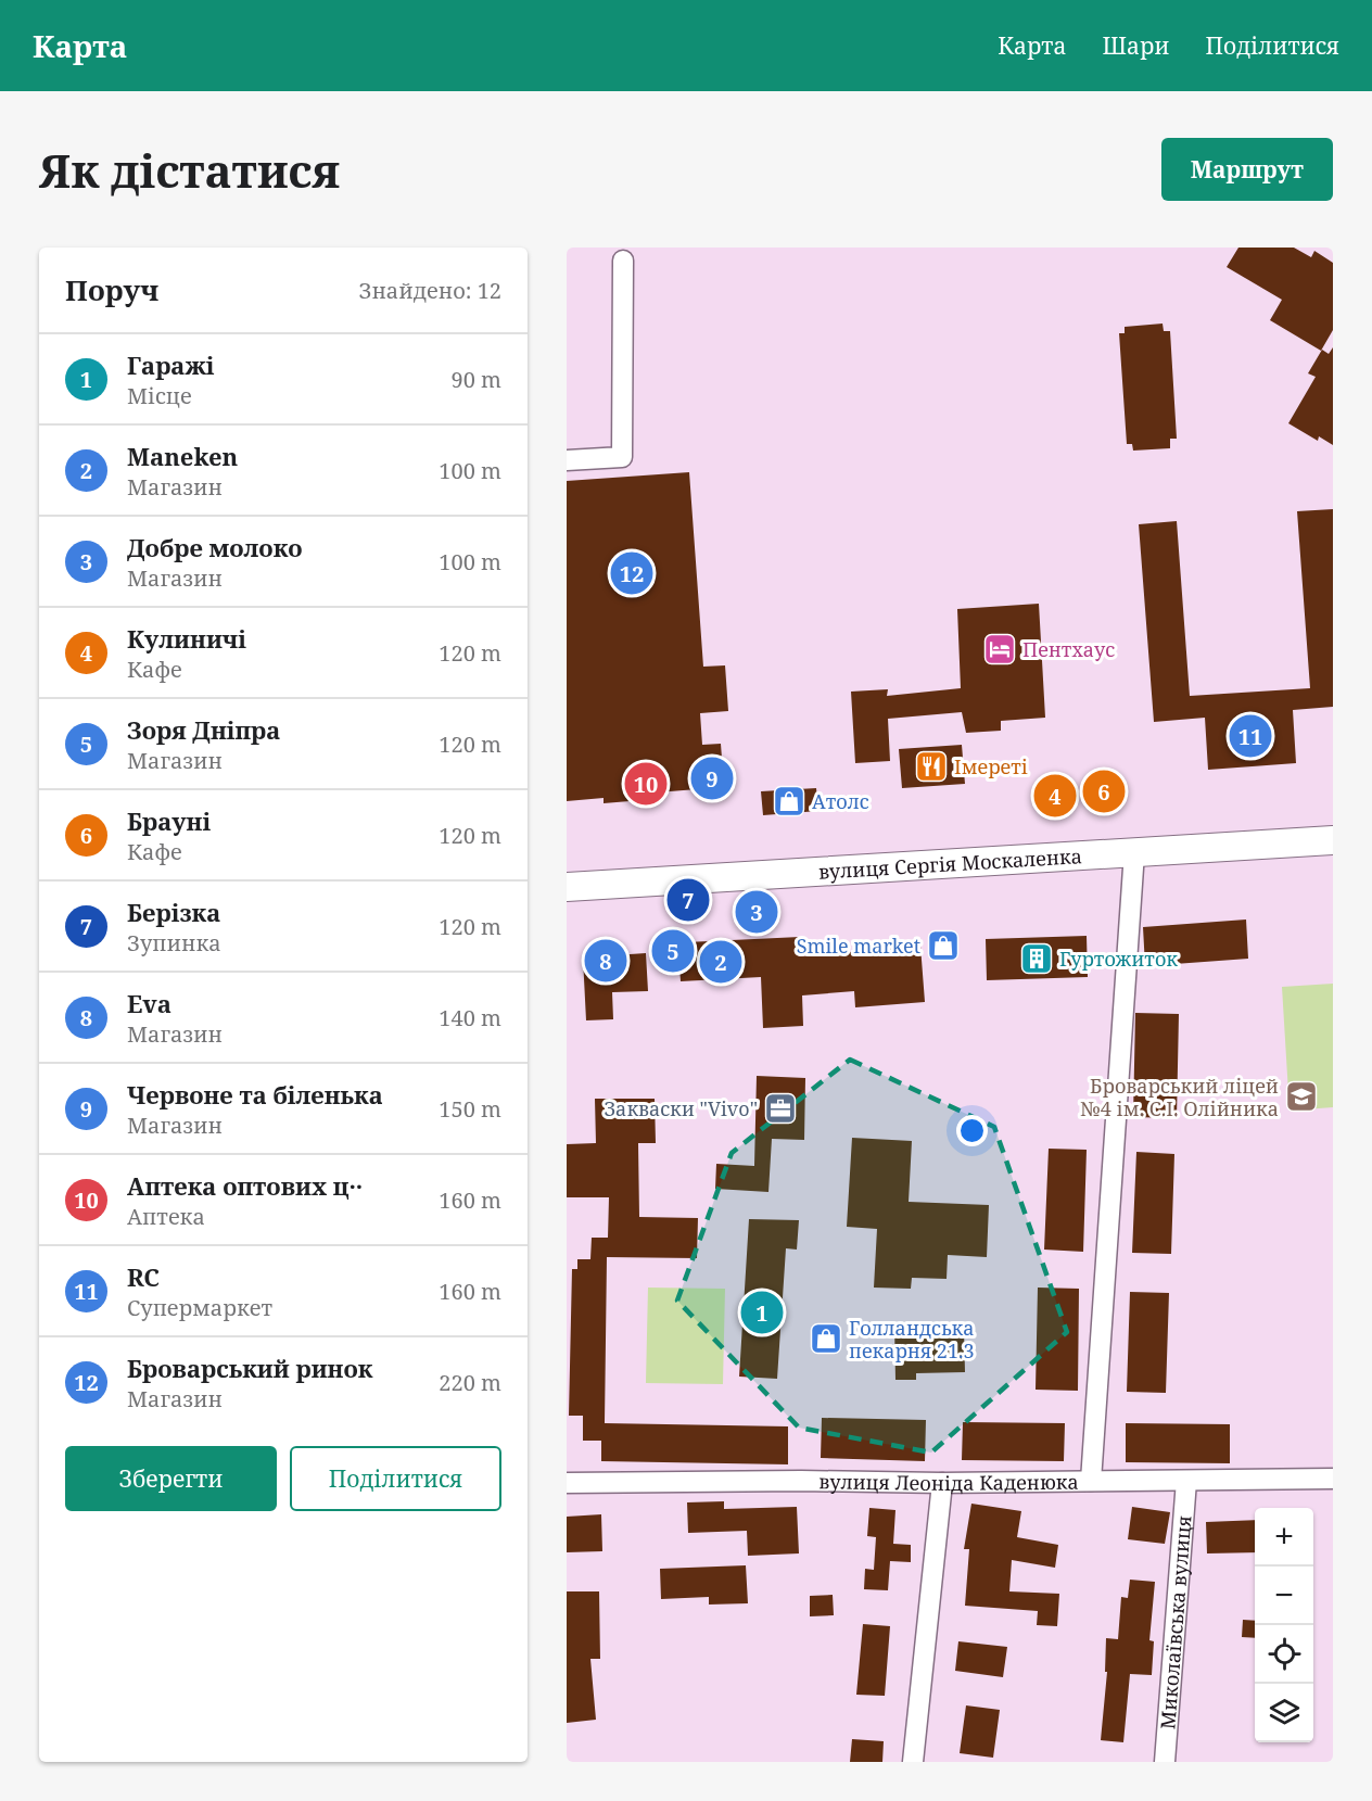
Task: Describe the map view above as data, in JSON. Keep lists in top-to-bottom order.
{
  "streets": {
    "main road": ["вулиця Сергія Москаленка"],
    "street": ["вулиця Леоніда Каденюка", "Миколаївська вулиця"]
  },
  "crossings": [
    ["вулиця Леоніда Каденюка", "Миколаївська вулиця"]
  ],
  "places": {
    "hotel": ["Пентхаус"],
    "restaurant": ["Імереті"],
    "shop": ["Атолс", "Smile market", "Голландська пекарня 21.3"],
    "building": ["Гуртожиток"],
    "school or university": ["Броварський ліцей №4 ім. С.І. Олійника"],
    "office": ["Закваски \"Vivo\""]
  },
  "page": {
    "header": "Карта",
    "nav": ["Карта", "Шари", "Поділитися"],
    "buttons": [
      "Маршрут",
      ["Зберегти", "Поділитися"]
    ],
    "title": "Як дістатися",
    "heading": ["Поруч", "Знайдено: 12"],
    "list": [
      {
        "mark": "1",
        "name": "Гаражі",
        "note": "Місце",
        "value": "90 m"
      },
      {
        "mark": "2",
        "name": "Maneken",
        "note": "Магазин",
        "value": "100 m"
      },
      {
        "mark": "3",
        "name": "Добре молоко",
        "note": "Магазин",
        "value": "100 m"
      },
      {
        "mark": "4",
        "name": "Кулиничі",
        "note": "Кафе",
        "value": "120 m"
      },
      {
        "mark": "5",
        "name": "Зоря Дніпра",
        "note": "Магазин",
        "value": "120 m"
      },
      {
        "mark": "6",
        "name": "Брауні",
        "note": "Кафе",
        "value": "120 m"
      },
      {
        "mark": "7",
        "name": "Берізка",
        "note": "Зупинка",
        "value": "120 m"
      },
      {
        "mark": "8",
        "name": "Eva",
        "note": "Магазин",
        "value": "140 m"
      },
      {
        "mark": "9",
        "name": "Червоне та біленька",
        "note": "Магазин",
        "value": "150 m"
      },
      {
        "mark": "10",
        "name": "Аптека оптових ц‥",
        "note": "Аптека",
        "value": "160 m"
      },
      {
        "mark": "11",
        "name": "RC",
        "note": "Супермаркет",
        "value": "160 m"
      },
      {
        "mark": "12",
        "name": "Броварський ринок",
        "note": "Магазин",
        "value": "220 m"
      }
    ],
    "pins": [
      "12",
      "11",
      "9",
      "10",
      "6",
      "4",
      "7",
      "3",
      "5",
      "8",
      "2",
      "1"
    ],
    "map_buttons": ["+", "−"]
  }
}
